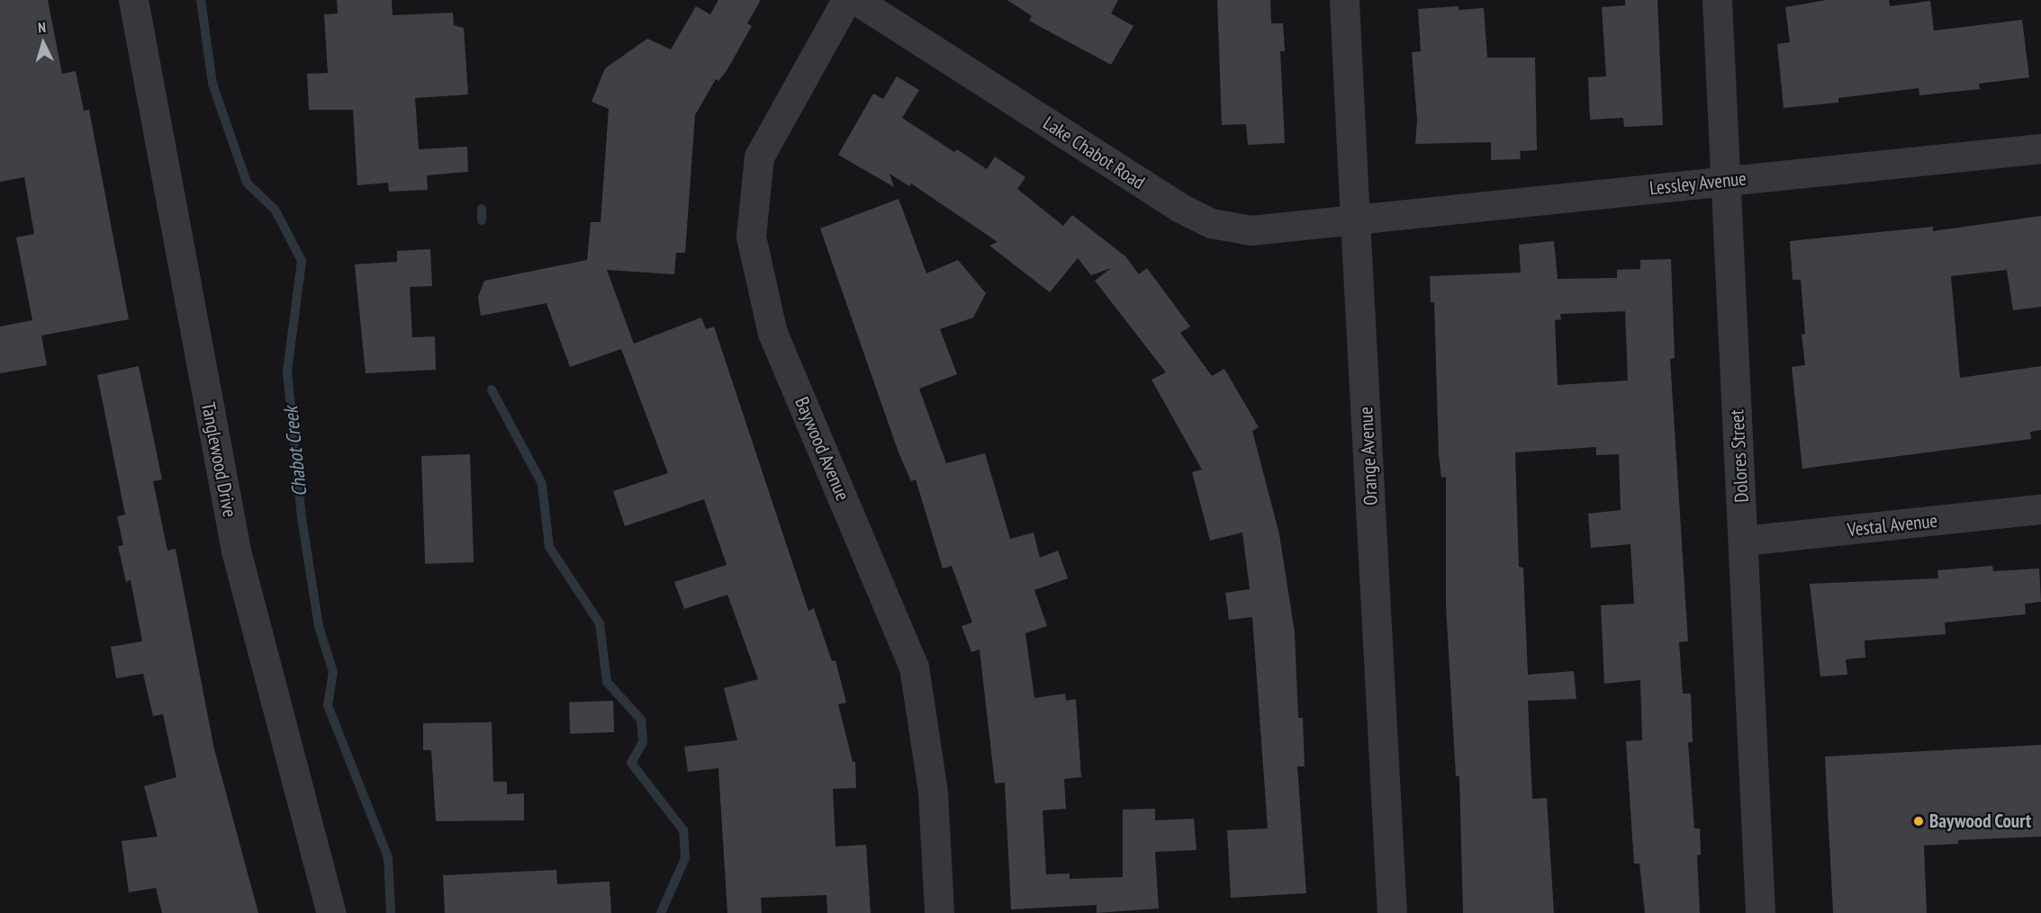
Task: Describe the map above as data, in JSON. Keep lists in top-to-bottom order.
{
  "streets": {
    "street": [
      "Lake Chabot Road",
      "Lessley Avenue",
      "Baywood Avenue",
      "Orange Avenue",
      "Dolores Street",
      "Tanglewood Drive",
      "Vestal Avenue"
    ]
  },
  "crossings": [
    ["Lake Chabot Road", "Lessley Avenue"],
    ["Lake Chabot Road", "Orange Avenue"],
    ["Lessley Avenue", "Orange Avenue"],
    ["Lessley Avenue", "Dolores Street"],
    ["Dolores Street", "Vestal Avenue"]
  ],
  "water": ["Chabot Creek"],
  "places": ["Baywood Court"],
  "north": "top"
}
